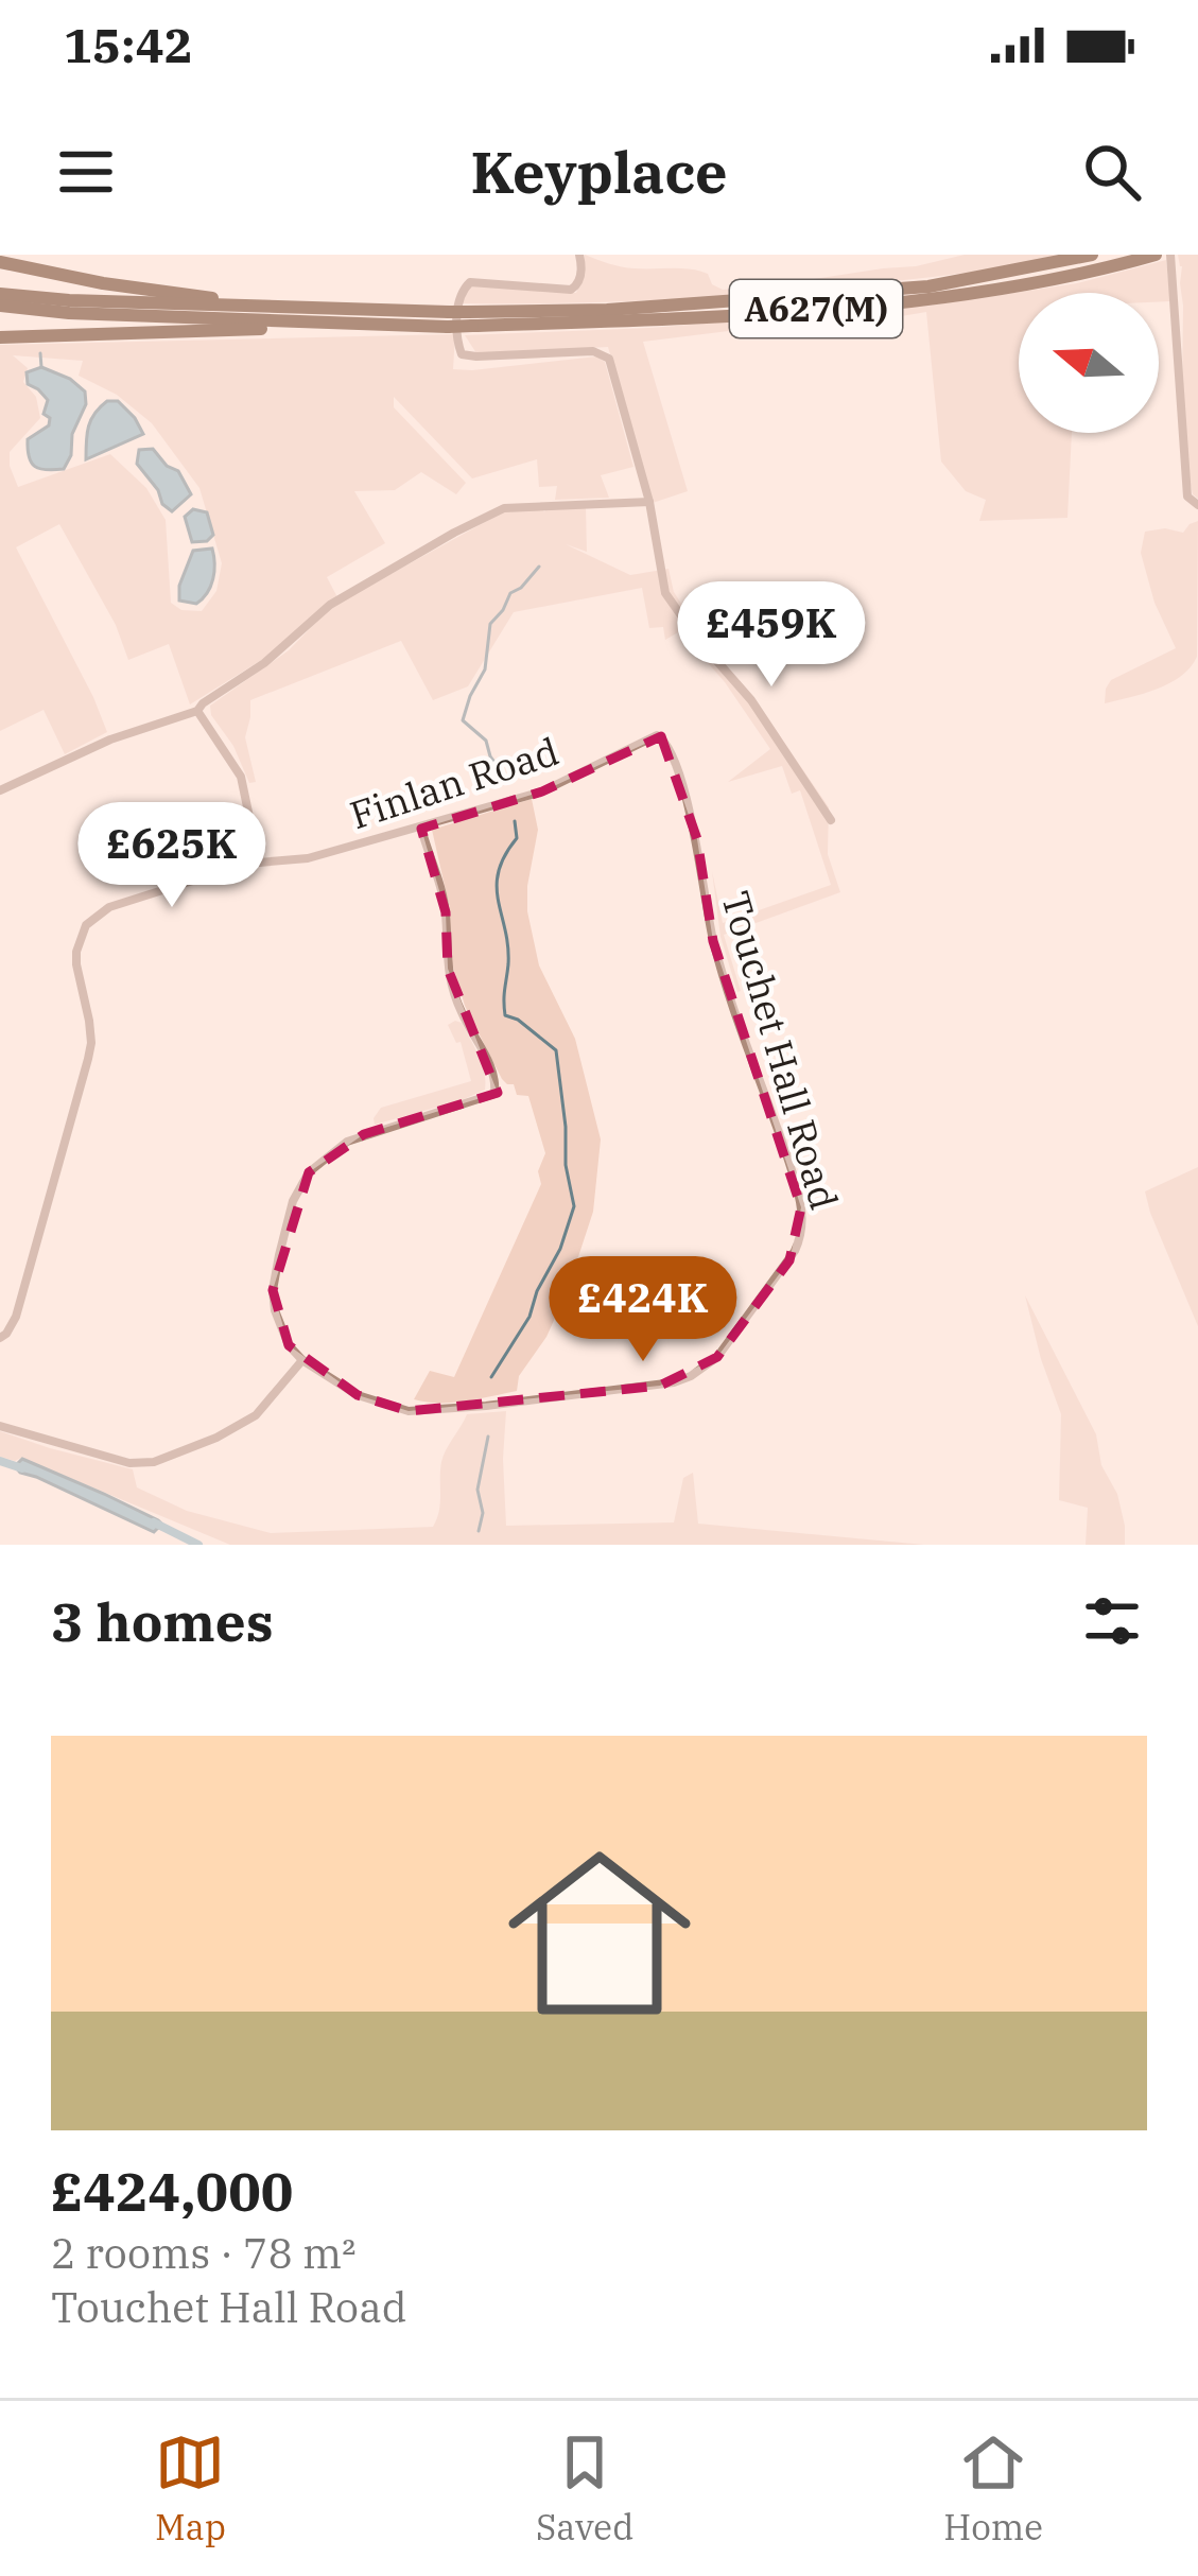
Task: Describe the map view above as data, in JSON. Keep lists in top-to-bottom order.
{
  "streets": {
    "highway": ["A627(M)"],
    "street": ["Finlan Road", "Touchet Hall Road"]
  },
  "crossings": [
    ["Finlan Road", "Touchet Hall Road"]
  ],
  "north": "left",
  "page": {
    "status": "15:42",
    "header": "Keyplace",
    "price": ["£459K", "£625K", "£424K"],
    "heading": "3 homes",
    "list": [
      {
        "name": "£424,000",
        "note": "2 rooms · 78 m² · Touchet Hall Road"
      }
    ],
    "tabs": ["Map", "Saved", "Home"]
  }
}
